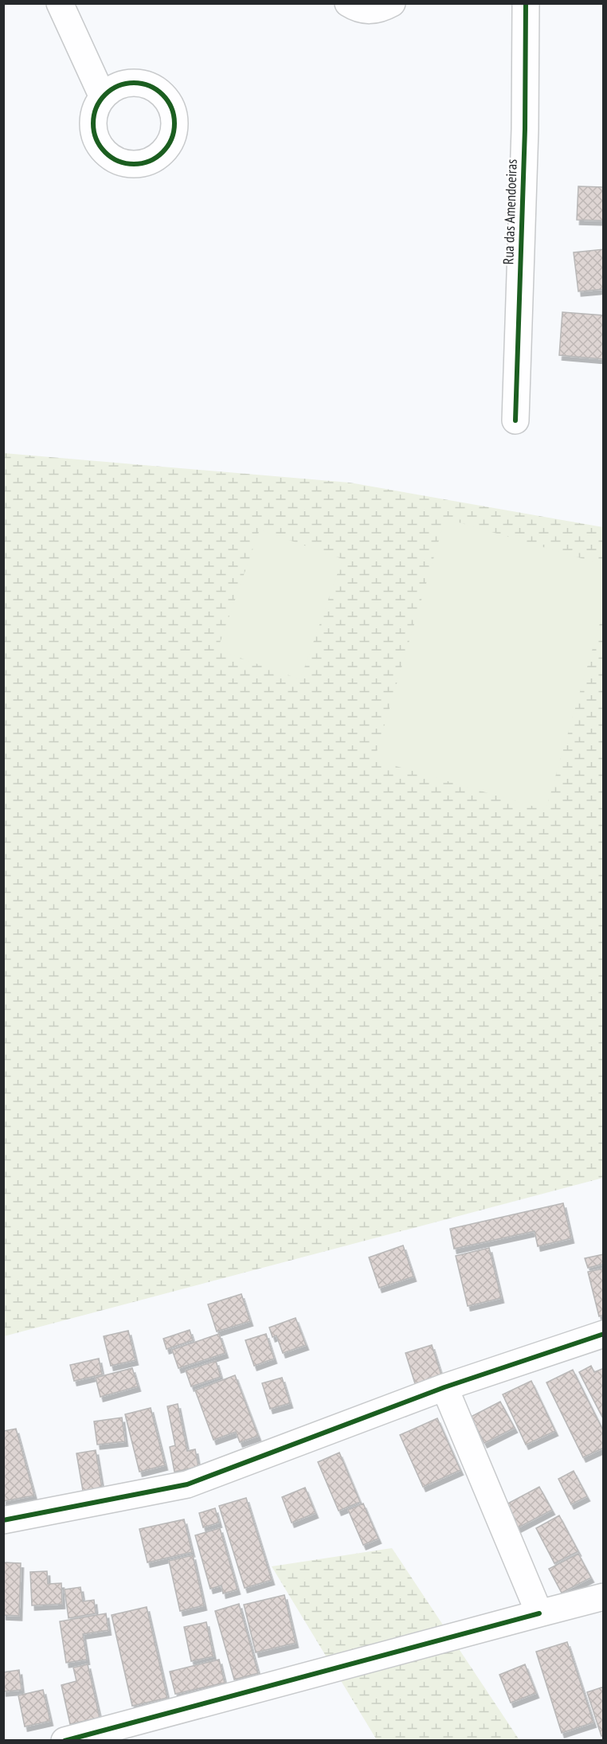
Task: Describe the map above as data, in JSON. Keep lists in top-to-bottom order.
{
  "streets": {
    "street": ["Rua das Amendoeiras"]
  }
}
